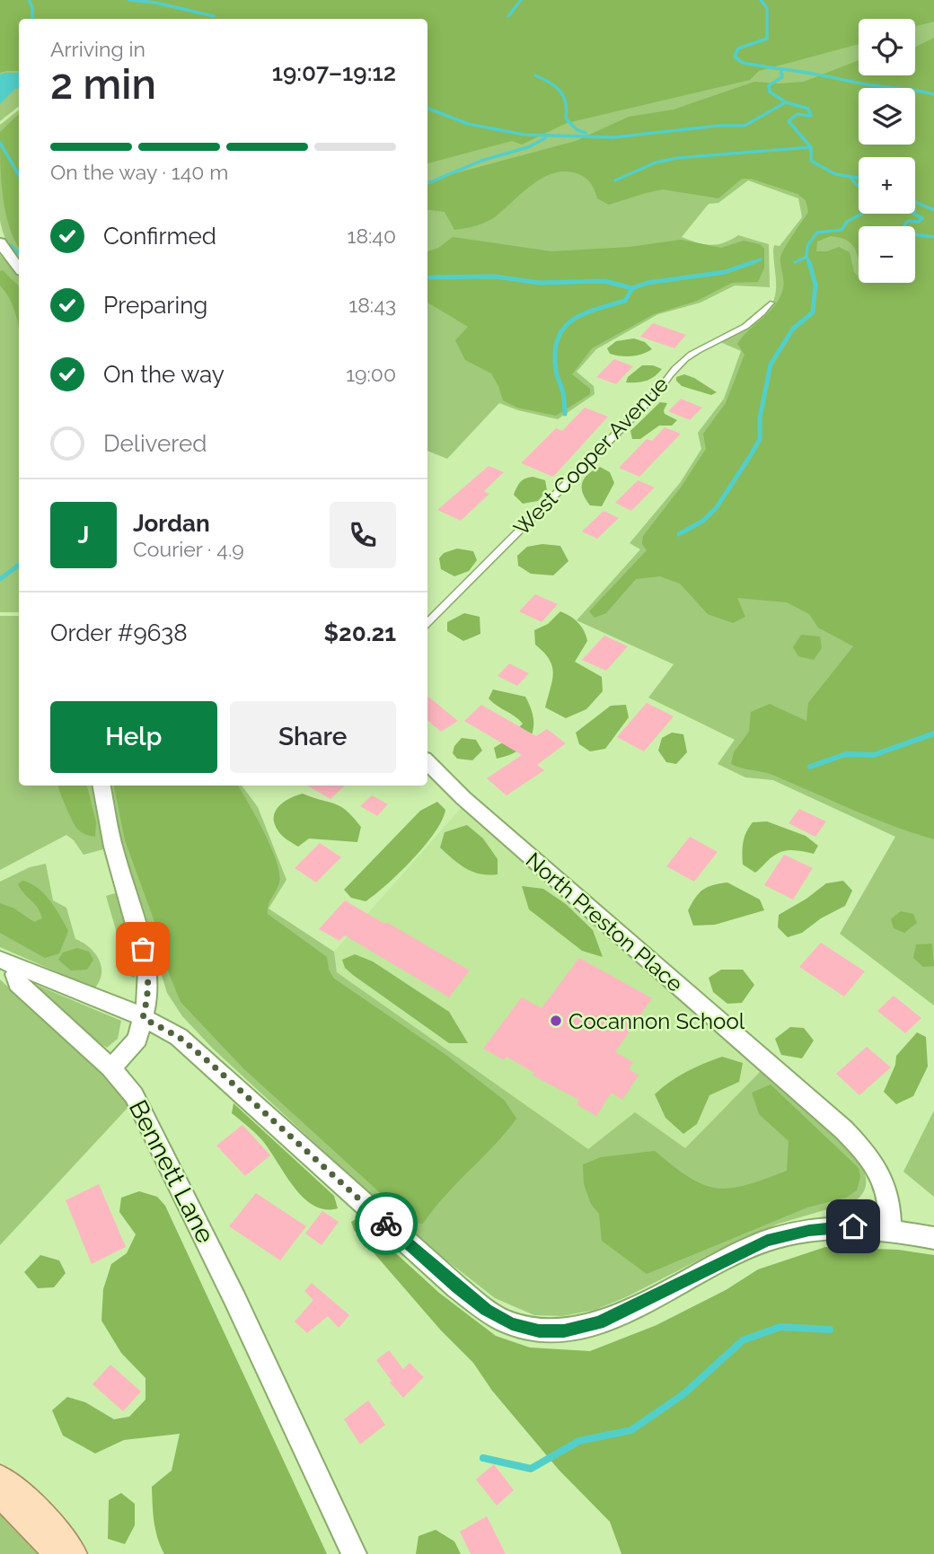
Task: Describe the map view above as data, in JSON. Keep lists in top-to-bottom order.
{
  "streets": {
    "street": ["North Preston Place", "Bennett Lane"],
    "lane": ["West Cooper Avenue"]
  },
  "places": ["Cocannon School"],
  "page": {
    "map_buttons": ["+", "−"],
    "heading": ["2 min", "Arriving in", "19:07–19:12"],
    "panel": [
      "Jordan",
      "Courier · 4.9",
      "Order #9638",
      "$20.21"
    ],
    "bar": "On the way · 140 m",
    "list": [
      ["Confirmed", "18:40"],
      ["Preparing", "18:43"],
      ["On the way", "19:00"],
      "Delivered"
    ],
    "round": "J",
    "buttons": ["Help", "Share"]
  }
}
